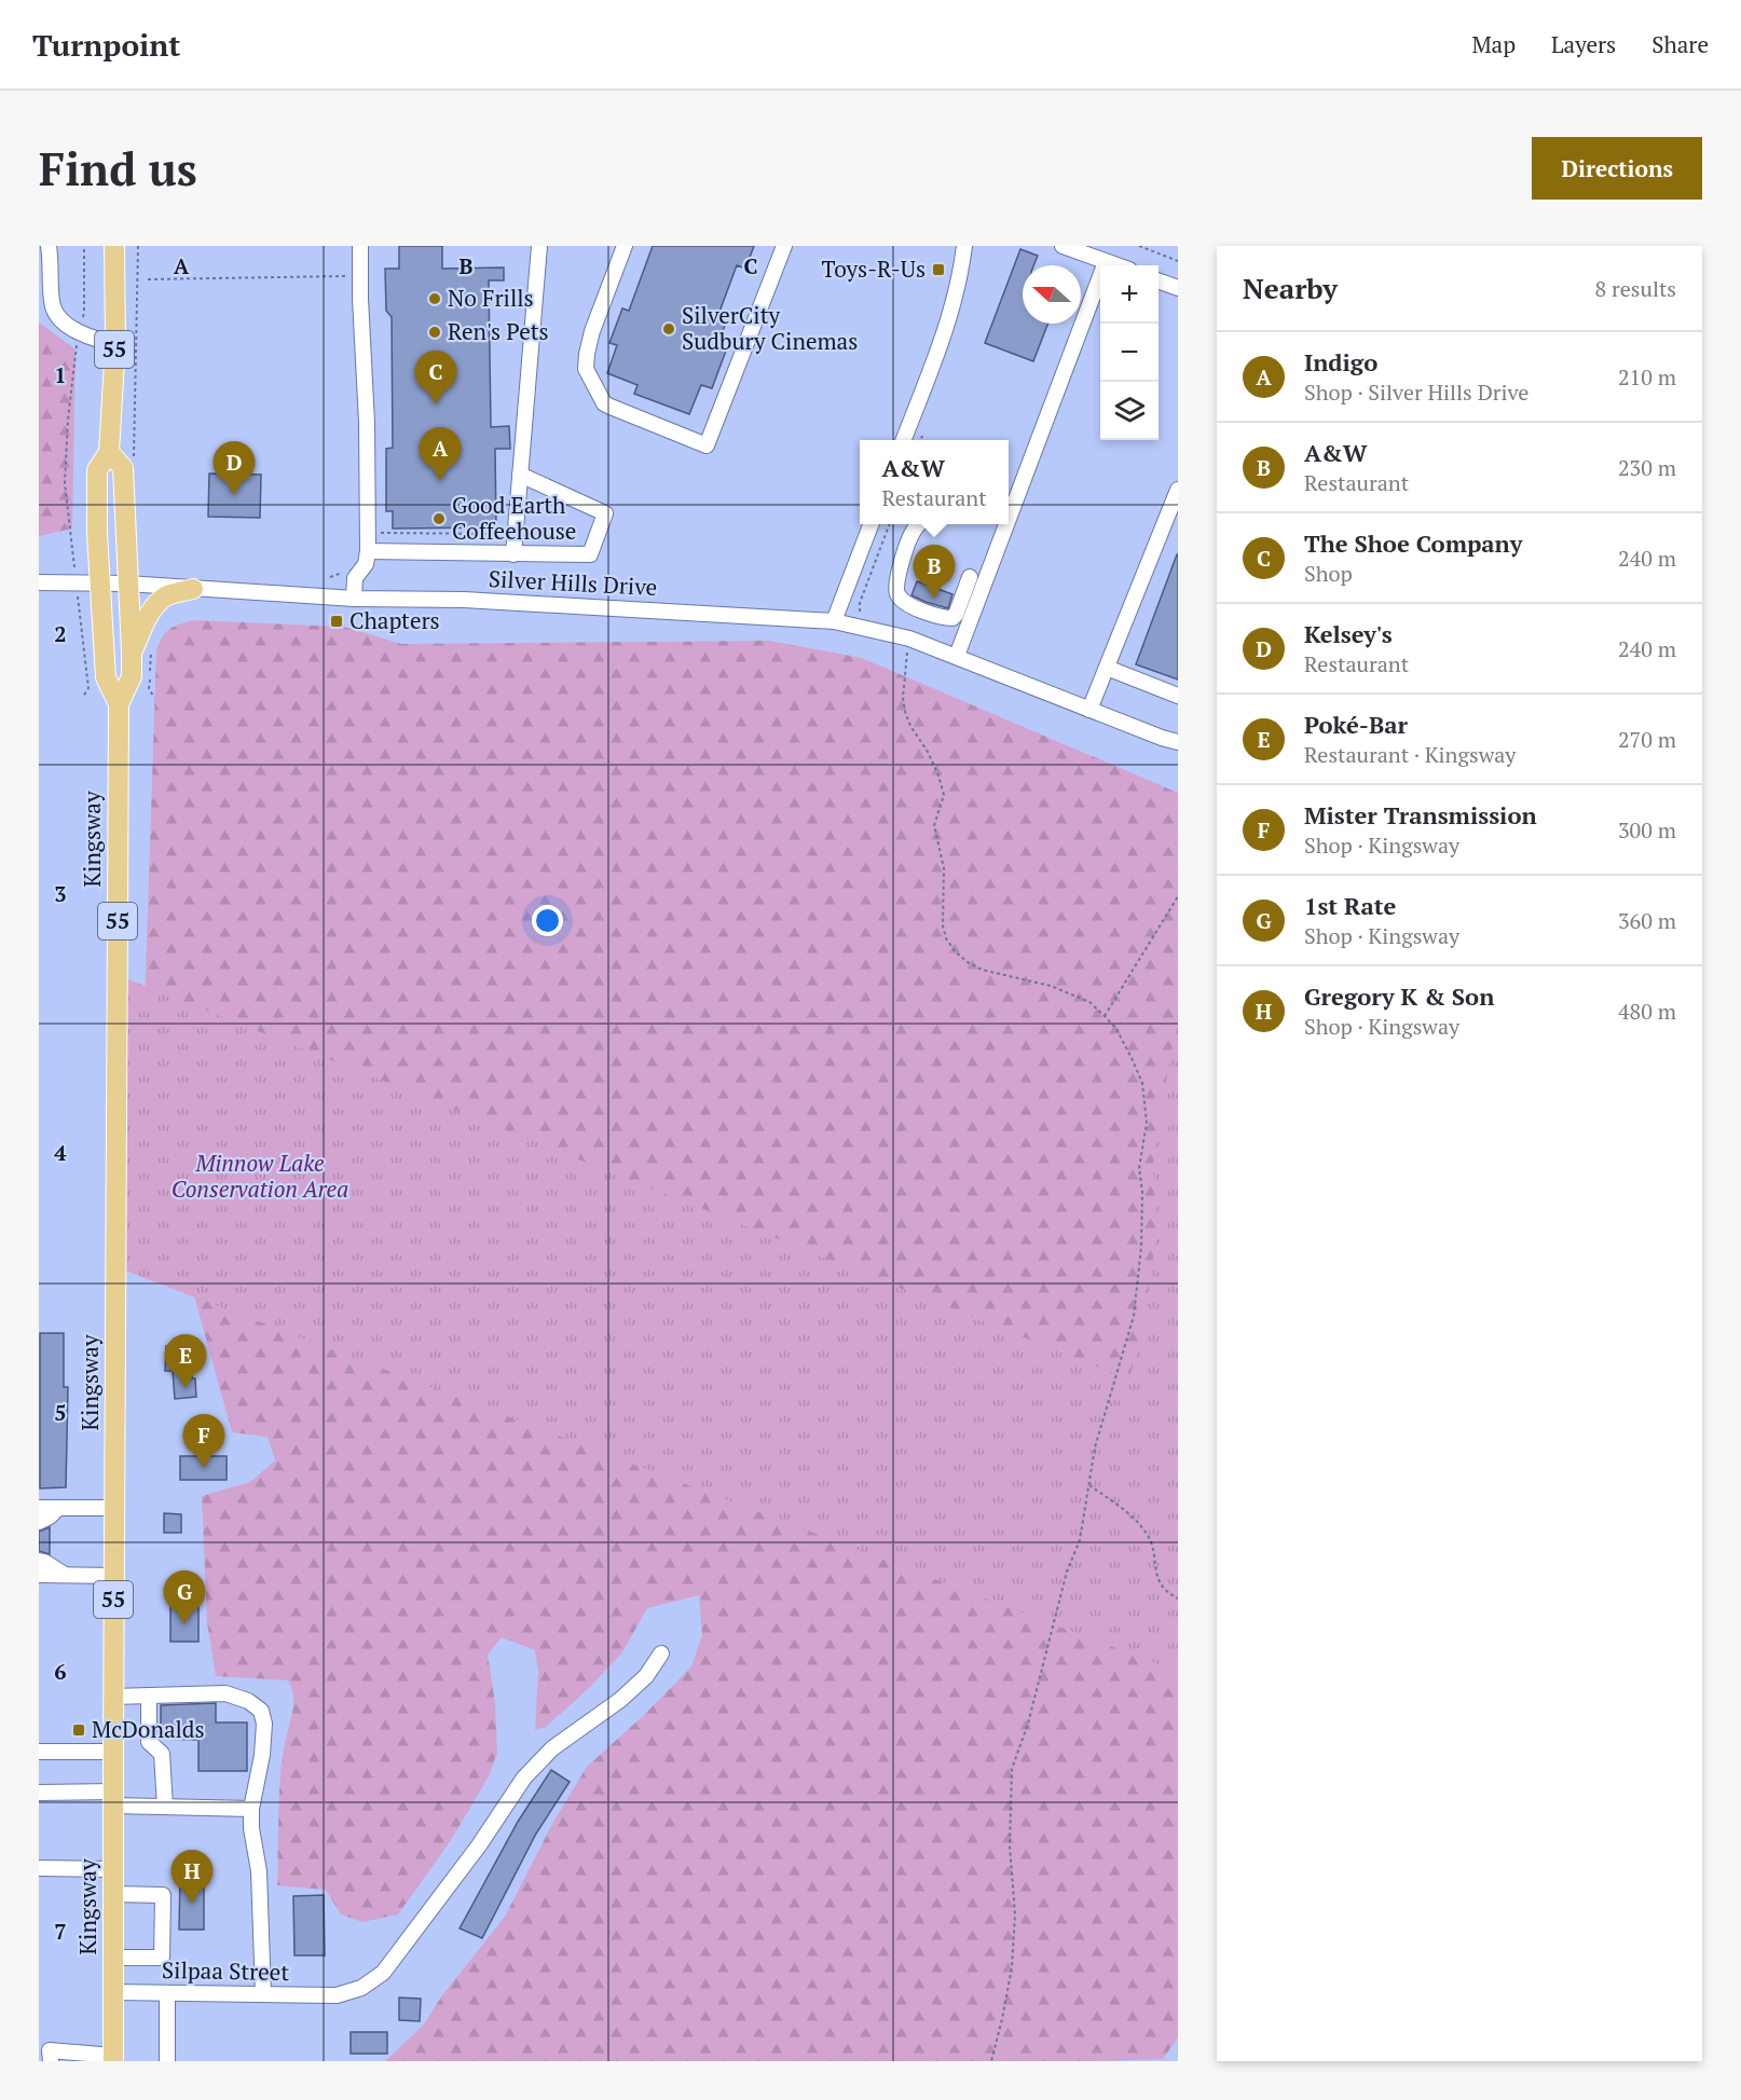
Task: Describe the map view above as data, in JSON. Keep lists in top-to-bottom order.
{
  "streets": {
    "main road": ["55", "Kingsway"],
    "street": ["Silver Hills Drive", "Silpaa Street"]
  },
  "crossings": [
    ["Silver Hills Drive", "Kingsway"],
    ["Kingsway", "Silpaa Street"]
  ],
  "parks": ["Minnow Lake Conservation Area"],
  "places": {
    "transit": ["Toys-R-Us", "Chapters", "McDonalds"],
    "other": [
      "No Frills",
      "SilverCity Sudbury Cinemas",
      "Ren's Pets",
      "Good Earth Coffeehouse"
    ]
  },
  "north": "left",
  "page": {
    "header": "Turnpoint",
    "nav": ["Map", "Layers", "Share"],
    "buttons": "Directions",
    "title": "Find us",
    "heading": ["Nearby", "8 results"],
    "map_buttons": ["+", "−"],
    "list": [
      {
        "mark": "A",
        "name": "Indigo",
        "note": "Shop · Silver Hills Drive",
        "value": "210 m"
      },
      {
        "mark": "B",
        "name": "A&W",
        "note": "Restaurant",
        "value": "230 m"
      },
      {
        "mark": "C",
        "name": "The Shoe Company",
        "note": "Shop",
        "value": "240 m"
      },
      {
        "mark": "D",
        "name": "Kelsey's",
        "note": "Restaurant",
        "value": "240 m"
      },
      {
        "mark": "E",
        "name": "Poké-Bar",
        "note": "Restaurant · Kingsway",
        "value": "270 m"
      },
      {
        "mark": "F",
        "name": "Mister Transmission",
        "note": "Shop · Kingsway",
        "value": "300 m"
      },
      {
        "mark": "G",
        "name": "1st Rate",
        "note": "Shop · Kingsway",
        "value": "360 m"
      },
      {
        "mark": "H",
        "name": "Gregory K & Son",
        "note": "Shop · Kingsway",
        "value": "480 m"
      }
    ],
    "pins": [
      "C",
      "A",
      "D",
      "B",
      "E",
      "F",
      "G",
      "H"
    ],
    "popup": ["A&W", "Restaurant"]
  },
  "grid": {
    "columns": ["A", "B", "C"],
    "rows": [
      "1",
      "2",
      "3",
      "4",
      "5",
      "6",
      "7"
    ]
  }
}
